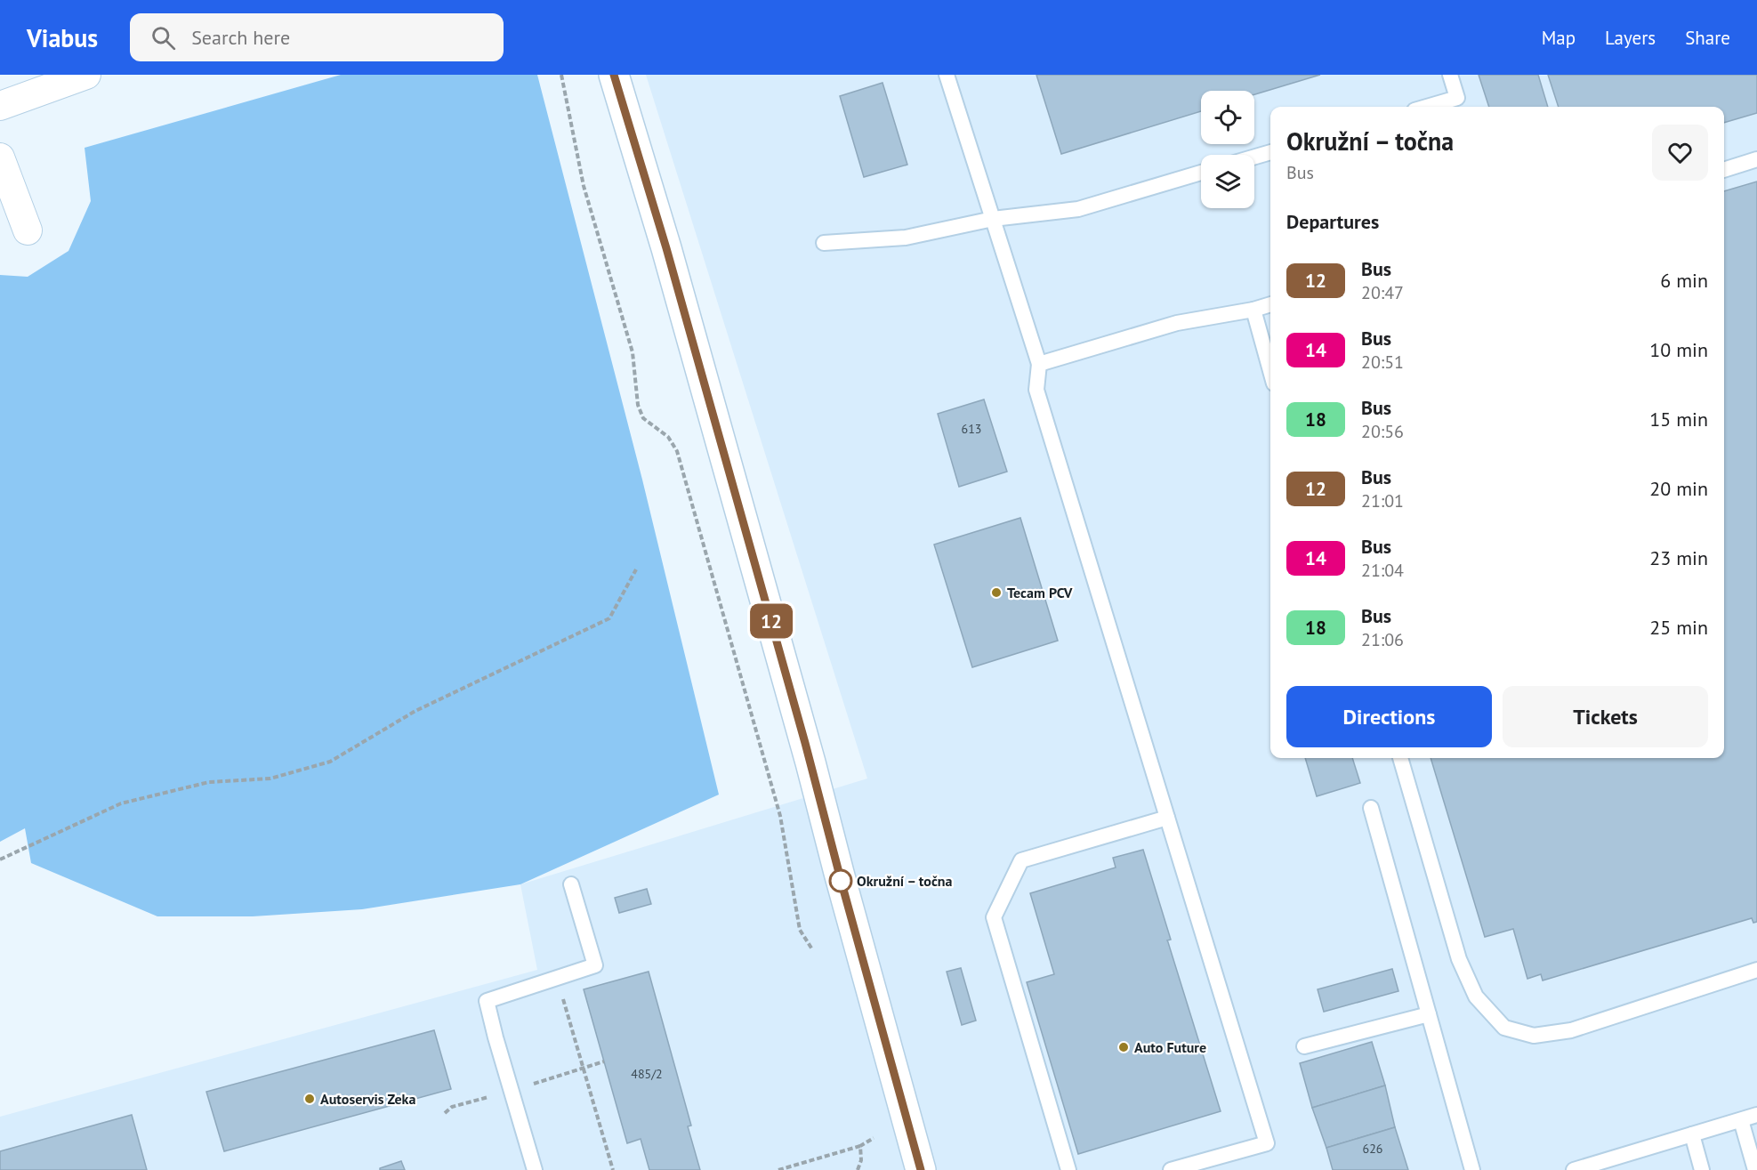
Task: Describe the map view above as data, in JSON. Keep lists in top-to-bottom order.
{
  "places": [
    "Tecam PCV",
    "Okružní – točna",
    "Auto Future",
    "Autoservis Zeka"
  ],
  "lines": ["bus line 12"],
  "house_numbers": ["613", "485/2", "626"],
  "page": {
    "header": "Viabus",
    "search": "Search here",
    "nav": ["Map", "Layers", "Share"],
    "on_map": "12",
    "heading": [
      ["Okružní – točna", "Bus"],
      "Departures"
    ],
    "list": [
      {
        "mark": "12",
        "name": "Bus",
        "note": "20:47",
        "value": "6 min"
      },
      {
        "mark": "14",
        "name": "Bus",
        "note": "20:51",
        "value": "10 min"
      },
      {
        "mark": "18",
        "name": "Bus",
        "note": "20:56",
        "value": "15 min"
      },
      {
        "mark": "12",
        "name": "Bus",
        "note": "21:01",
        "value": "20 min"
      },
      {
        "mark": "14",
        "name": "Bus",
        "note": "21:04",
        "value": "23 min"
      },
      {
        "mark": "18",
        "name": "Bus",
        "note": "21:06",
        "value": "25 min"
      }
    ],
    "buttons": ["Directions", "Tickets"]
  }
}
